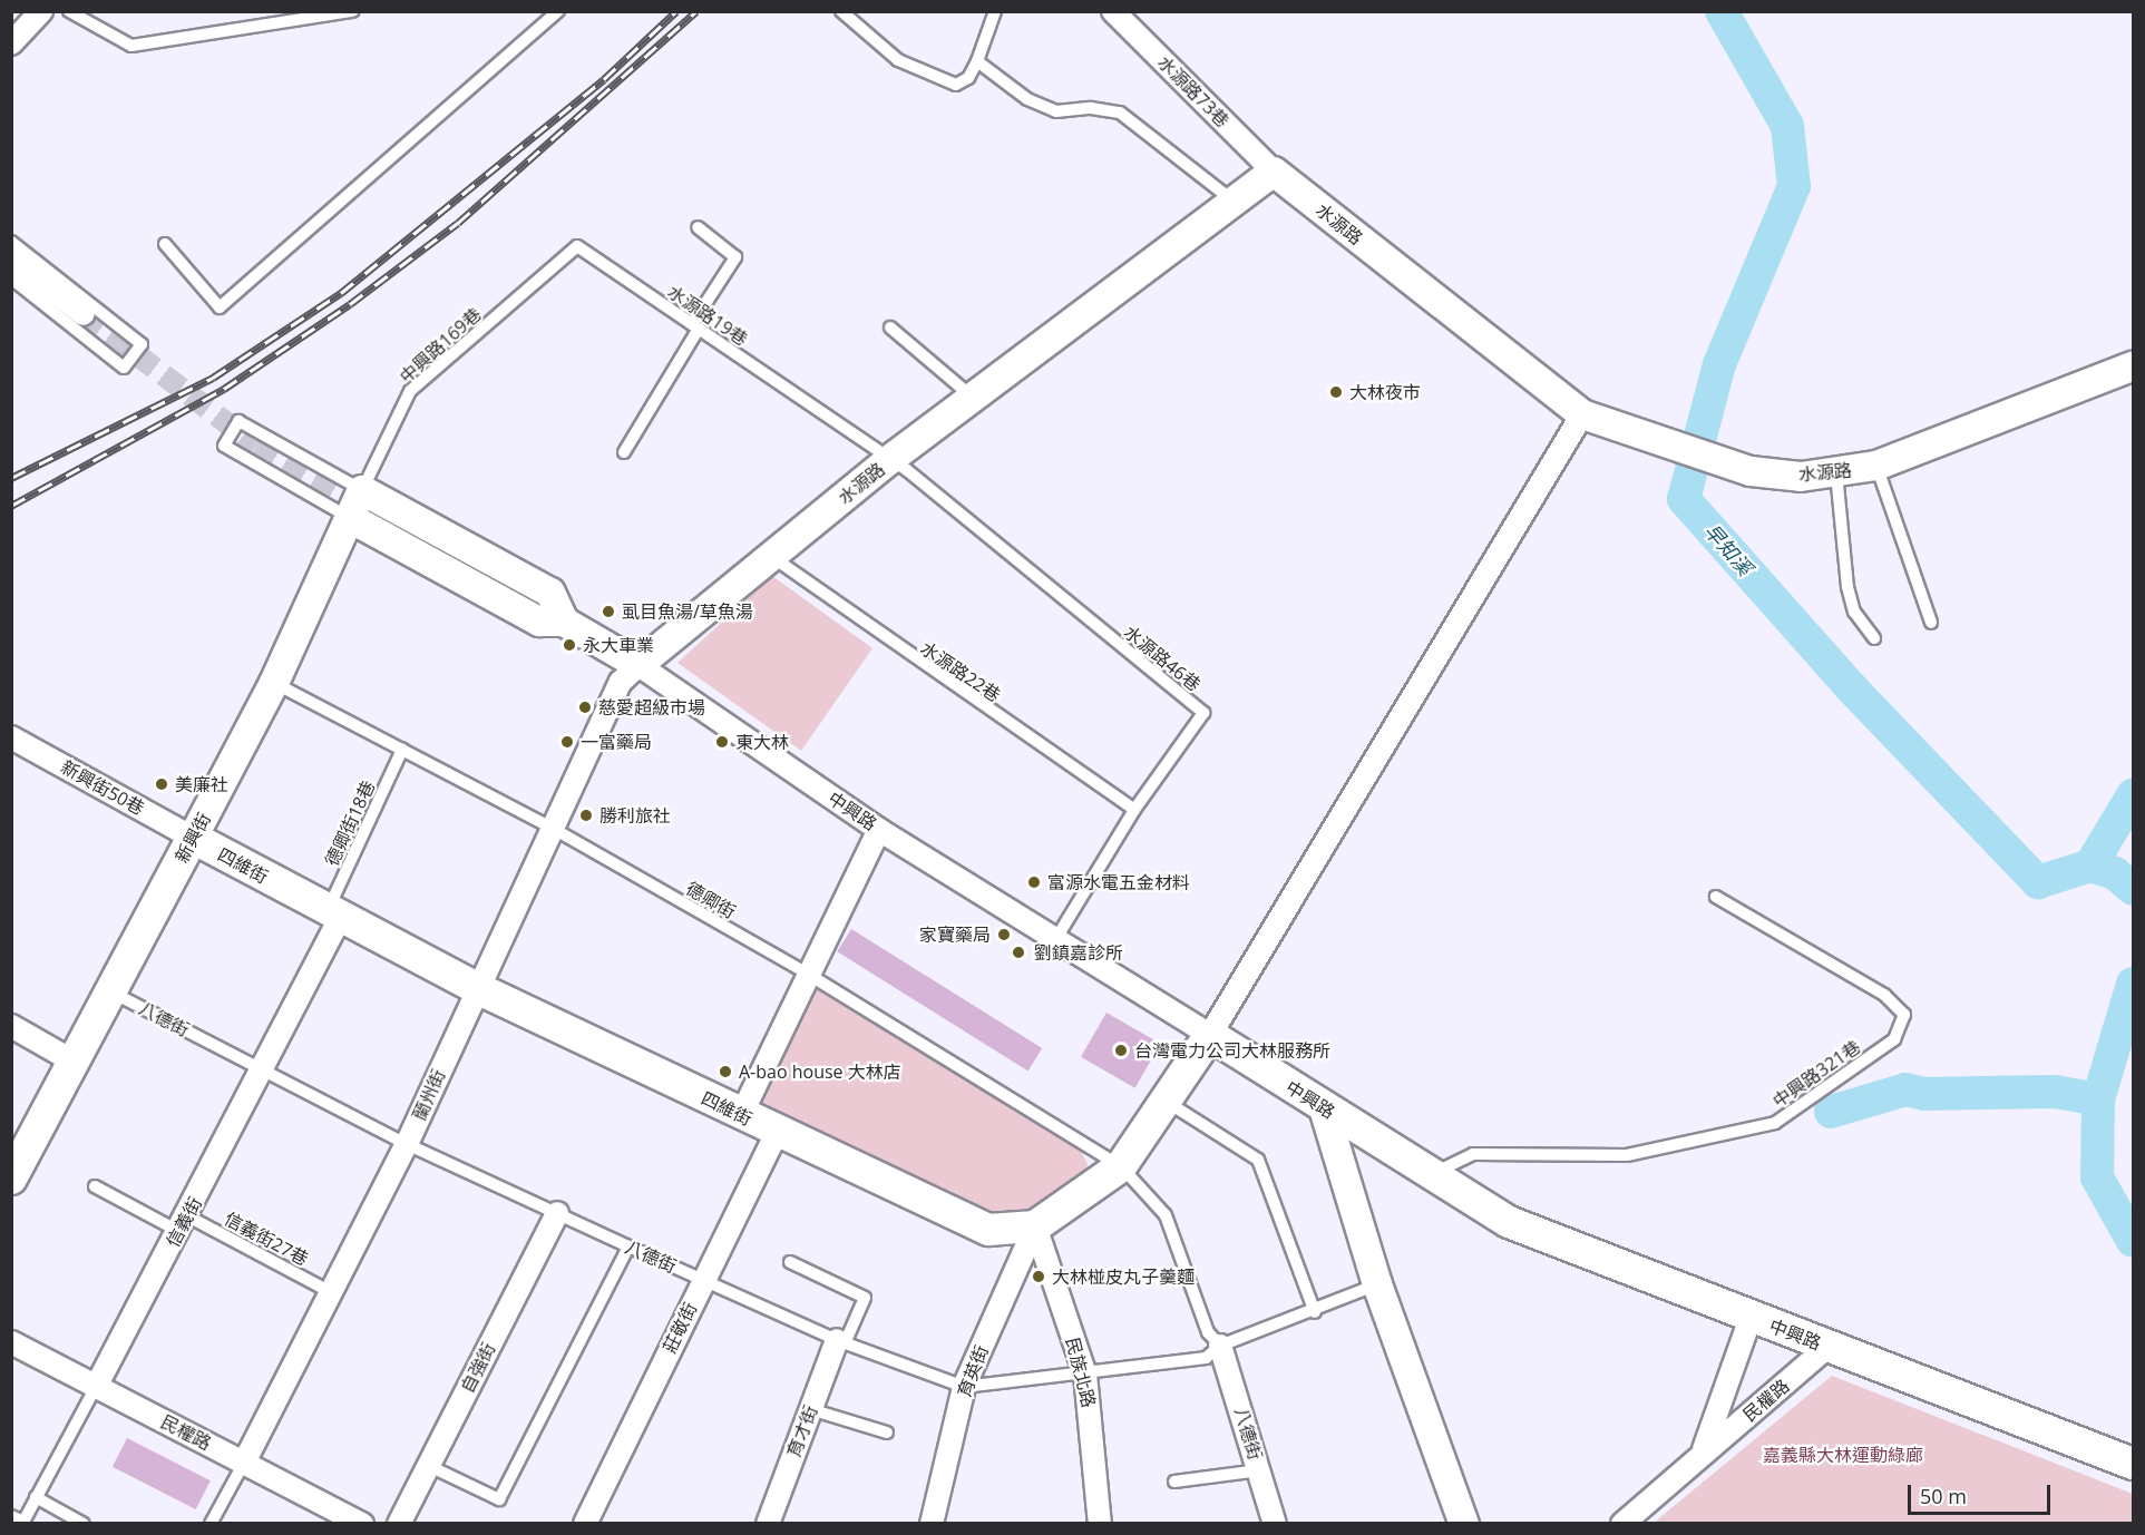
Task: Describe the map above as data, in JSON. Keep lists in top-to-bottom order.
{
  "streets": {
    "main road": ["中興路", "新興街", "四維街"],
    "street": [
      "水源路73巷",
      "水源路",
      "新興街50巷",
      "八德街",
      "蘭州街",
      "信義街",
      "莊敬街",
      "自強街",
      "育英街",
      "民族北路",
      "民權路",
      "育才街"
    ],
    "lane": [
      "水源路19巷",
      "中興路169巷",
      "水源路46巷",
      "水源路22巷",
      "德卿街18巷",
      "德卿街",
      "中興路321巷",
      "信義街27巷"
    ]
  },
  "crossings": [
    ["水源路73巷", "水源路"],
    ["水源路", "水源路19巷"],
    ["水源路", "水源路46巷"],
    ["水源路", "水源路22巷"],
    ["水源路", "中興路"],
    ["水源路", "蘭州街"],
    ["水源路19巷", "中興路169巷"],
    ["水源路19巷", "水源路46巷"],
    ["中興路169巷", "新興街"],
    ["水源路46巷", "水源路22巷"],
    ["水源路46巷", "中興路"],
    ["新興街50巷", "新興街"],
    ["新興街50巷", "四維街"],
    ["中興路", "中興路321巷"],
    ["中興路", "蘭州街"],
    ["中興路", "民權路"],
    ["德卿街18巷", "四維街"],
    ["德卿街18巷", "德卿街"],
    ["德卿街18巷", "信義街"],
    ["新興街", "四維街"],
    ["新興街", "德卿街"],
    ["新興街", "八德街"],
    ["四維街", "蘭州街"],
    ["四維街", "信義街"],
    ["四維街", "莊敬街"],
    ["四維街", "育英街"],
    ["四維街", "民族北路"],
    ["德卿街", "八德街"],
    ["德卿街", "蘭州街"],
    ["八德街", "蘭州街"],
    ["八德街", "信義街"],
    ["八德街", "莊敬街"],
    ["八德街", "自強街"],
    ["八德街", "育英街"],
    ["八德街", "民族北路"],
    ["八德街", "育才街"],
    ["蘭州街", "信義街27巷"],
    ["蘭州街", "民權路"],
    ["信義街", "信義街27巷"],
    ["信義街", "民權路"],
    ["育英街", "民族北路"]
  ],
  "water": ["早知溪"],
  "parks": ["嘉義縣大林運動綠廊"],
  "places": [
    "大林夜市",
    "虱目魚湯/草魚湯",
    "永大車業",
    "慈愛超級市場",
    "一富藥局",
    "東大林",
    "美廉社",
    "勝利旅社",
    "富源水電五金材料",
    "家寶藥局",
    "劉鎮嘉診所",
    "台灣電力公司大林服務所",
    "A-bao house 大林店",
    "大林椪皮丸子羹麵"
  ],
  "scale_bar": "50 m"
}
